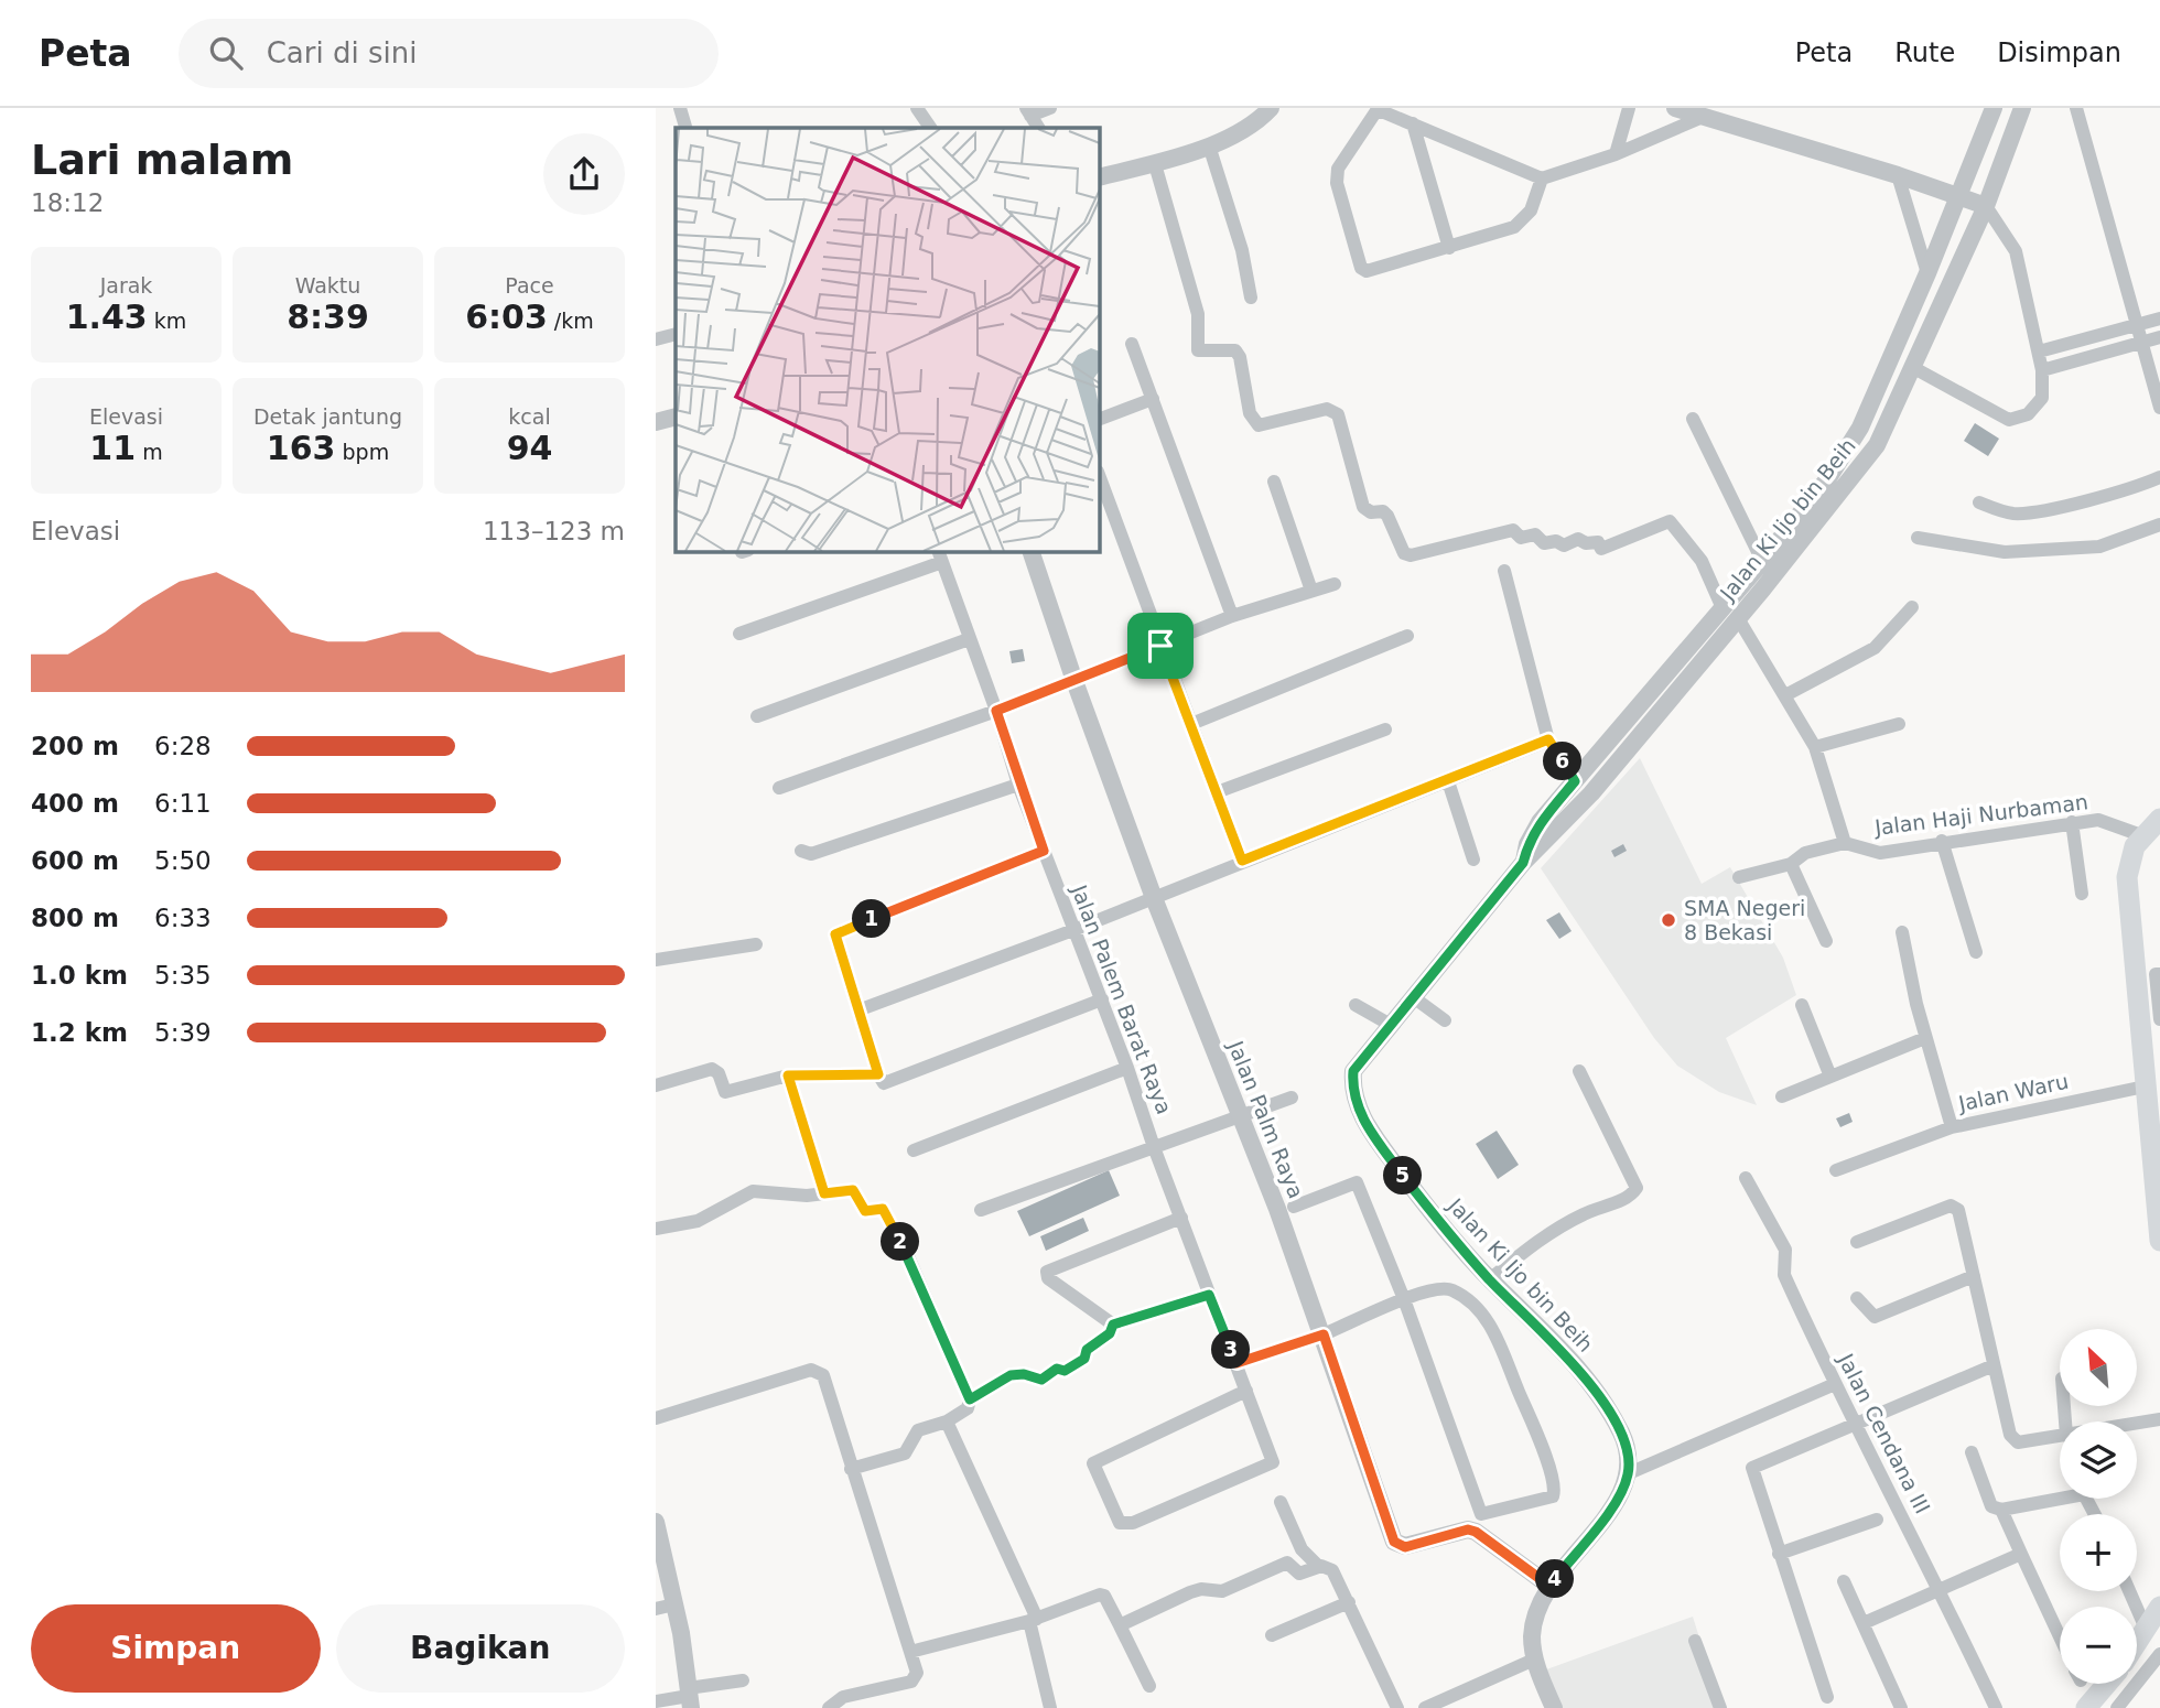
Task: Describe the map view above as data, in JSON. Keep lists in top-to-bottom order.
{
  "streets": {
    "street": [
      "Jalan Ki Ijo bin Beih",
      "Jalan Haji Nurbaman",
      "Jalan Palem Barat Raya",
      "Jalan Waru",
      "Jalan Palm Raya",
      "Jalan Cendana III"
    ]
  },
  "places": ["SMA Negeri 8 Bekasi"],
  "north": "top left",
  "page": {
    "header": "Peta",
    "search": "Cari di sini",
    "nav": ["Peta", "Rute", "Disimpan"],
    "heading": ["Lari malam", "18:12"],
    "stats": [
      ["Jarak", "1.43 km"],
      ["Waktu", "8:39"],
      ["Pace", "6:03 /km"],
      ["Elevasi", "11 m"],
      ["Detak jantung", "163 bpm"],
      ["kcal", "94"]
    ],
    "chart": ["Elevasi", "113–123 m"],
    "list": [
      {
        "name": "200 m",
        "note": "6:28"
      },
      {
        "name": "400 m",
        "note": "6:11"
      },
      {
        "name": "600 m",
        "note": "5:50"
      },
      {
        "name": "800 m",
        "note": "6:33"
      },
      {
        "name": "1.0 km",
        "note": "5:35"
      },
      {
        "name": "1.2 km",
        "note": "5:39"
      }
    ],
    "pins": [
      "6",
      "1",
      "5",
      "2",
      "3",
      "4"
    ],
    "map_buttons": ["+", "−"],
    "buttons": ["Simpan", "Bagikan"]
  }
}
